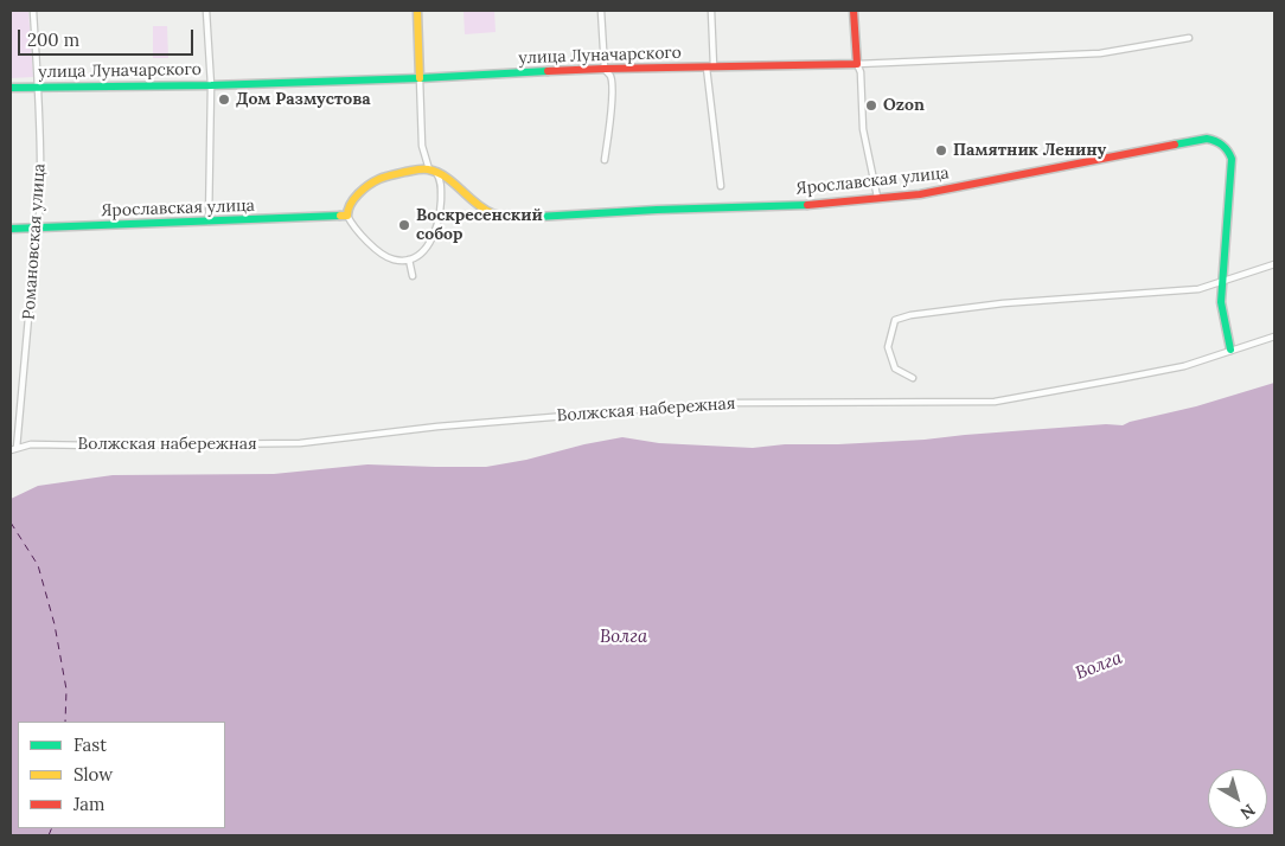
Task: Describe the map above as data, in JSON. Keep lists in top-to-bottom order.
{
  "streets": {
    "street": [
      "улица Луначарского",
      "Ярославская улица",
      "Романовская улица",
      "Волжская набережная"
    ]
  },
  "crossings": [
    ["улица Луначарского", "Романовская улица"],
    ["Ярославская улица", "Романовская улица"],
    ["Ярославская улица", "Волжская набережная"],
    ["Романовская улица", "Волжская набережная"]
  ],
  "water": ["Волга"],
  "places": [
    "Дом Размустова",
    "Ozon",
    "Памятник Ленину",
    "Воскресенский собор"
  ],
  "legend": ["Fast", "Slow", "Jam"],
  "scale_bar": "200 m",
  "north": "bottom right"
}
